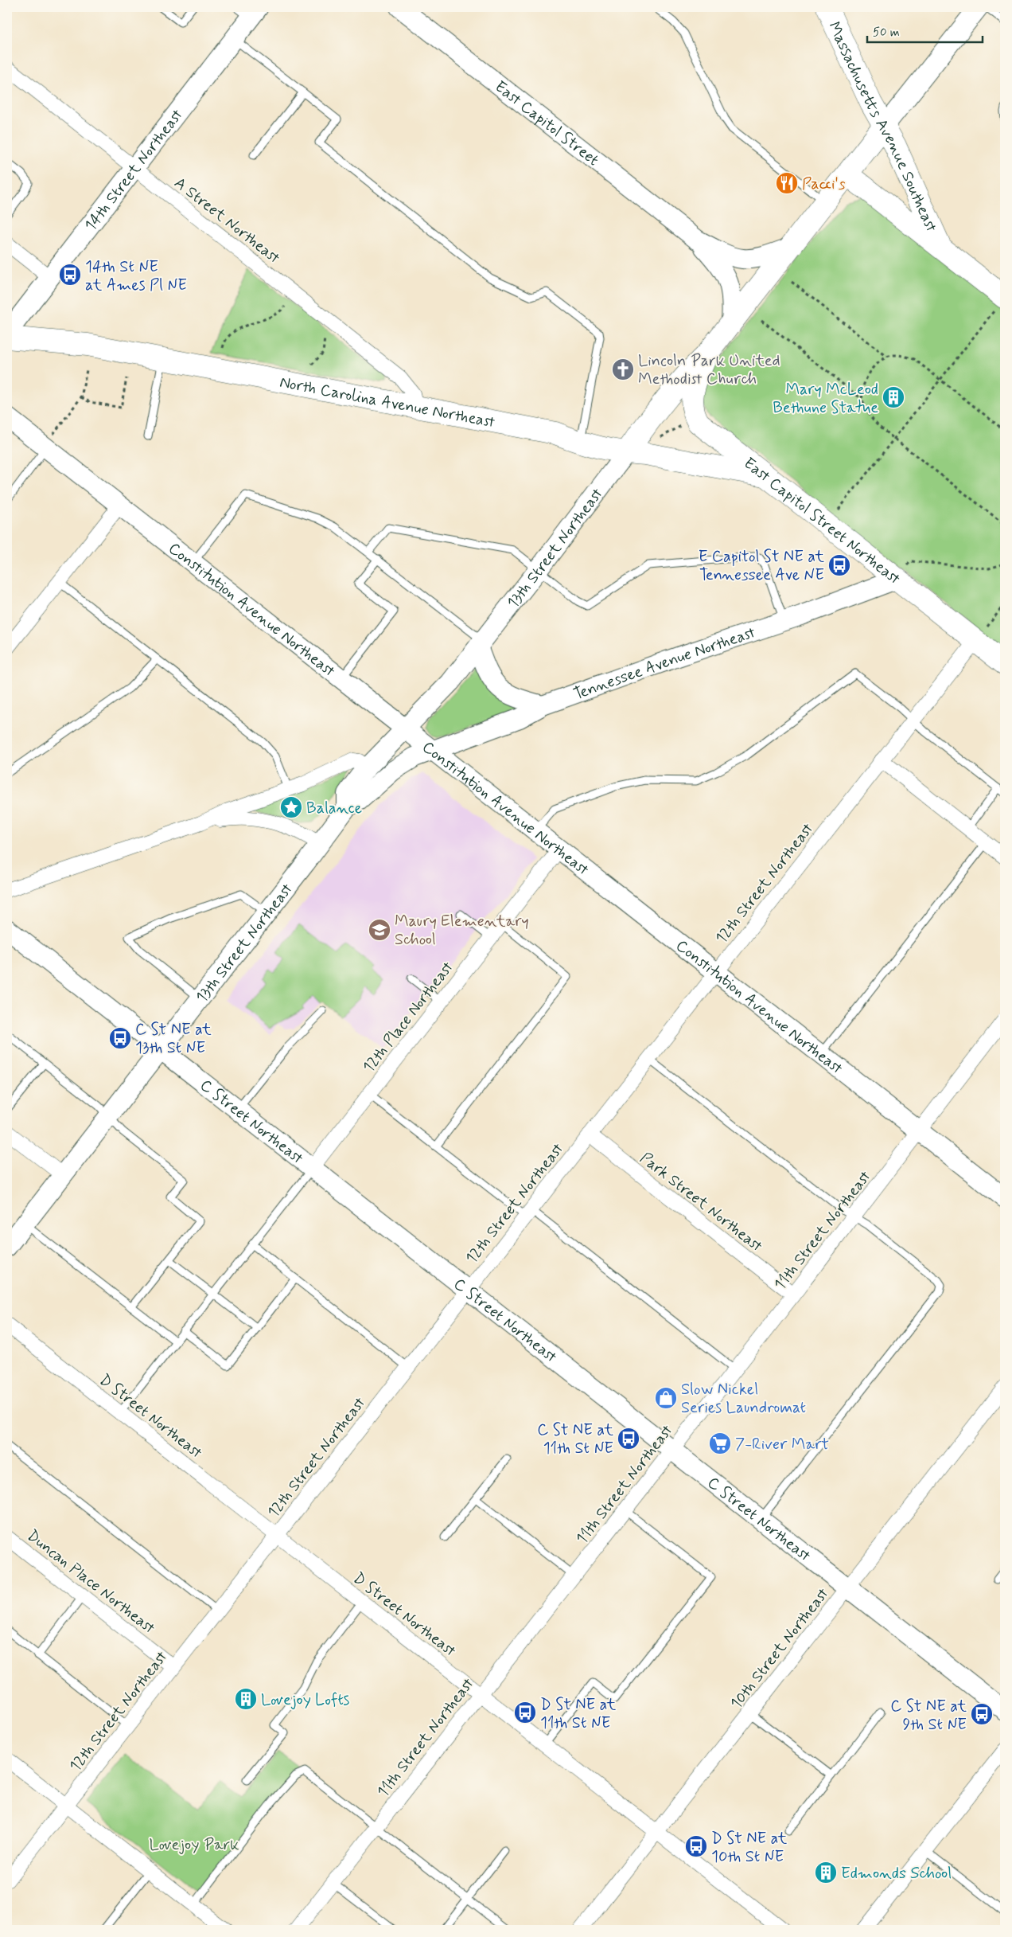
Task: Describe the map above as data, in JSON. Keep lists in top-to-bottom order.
{
  "streets": {
    "main road": [
      "East Capitol Street",
      "Massachusetts Avenue Southeast",
      "14th Street Northeast",
      "North Carolina Avenue Northeast",
      "East Capitol Street Northeast",
      "13th Street Northeast",
      "Constitution Avenue Northeast",
      "Tennessee Avenue Northeast",
      "C Street Northeast"
    ],
    "street": [
      "A Street Northeast",
      "12th Street Northeast",
      "12th Place Northeast",
      "Park Street Northeast",
      "11th Street Northeast",
      "D Street Northeast",
      "Duncan Place Northeast",
      "10th Street Northeast"
    ]
  },
  "crossings": [
    ["Massachusetts Avenue Southeast", "13th Street Northeast"],
    ["14th Street Northeast", "A Street Northeast"],
    ["A Street Northeast", "North Carolina Avenue Northeast"],
    ["North Carolina Avenue Northeast", "East Capitol Street Northeast"],
    ["North Carolina Avenue Northeast", "13th Street Northeast"],
    ["East Capitol Street Northeast", "13th Street Northeast"],
    ["East Capitol Street Northeast", "Tennessee Avenue Northeast"],
    ["East Capitol Street Northeast", "12th Street Northeast"],
    ["13th Street Northeast", "Constitution Avenue Northeast"],
    ["13th Street Northeast", "Tennessee Avenue Northeast"],
    ["13th Street Northeast", "C Street Northeast"],
    ["Constitution Avenue Northeast", "Tennessee Avenue Northeast"],
    ["Constitution Avenue Northeast", "12th Street Northeast"],
    ["Constitution Avenue Northeast", "12th Place Northeast"],
    ["Constitution Avenue Northeast", "11th Street Northeast"],
    ["12th Street Northeast", "C Street Northeast"],
    ["12th Street Northeast", "Park Street Northeast"],
    ["12th Street Northeast", "D Street Northeast"],
    ["12th Street Northeast", "Duncan Place Northeast"],
    ["12th Place Northeast", "C Street Northeast"],
    ["C Street Northeast", "11th Street Northeast"],
    ["C Street Northeast", "10th Street Northeast"],
    ["Park Street Northeast", "11th Street Northeast"],
    ["11th Street Northeast", "D Street Northeast"],
    ["D Street Northeast", "10th Street Northeast"]
  ],
  "parks": ["Lovejoy Park"],
  "places": {
    "restaurant": ["Pacci's"],
    "bus stop": [
      "14th St NE at Ames Pl NE",
      "E Capitol St NE at Tennessee Ave NE",
      "C St NE at 13th St NE",
      "C St NE at 11th St NE",
      "D St NE at 11th St NE",
      "C St NE at 9th St NE",
      "D St NE at 10th St NE"
    ],
    "church": ["Lincoln Park United Methodist Church"],
    "building": ["Mary McLeod Bethune Statue", "Lovejoy Lofts", "Edmonds School"],
    "place": ["Balance"],
    "school or university": ["Maury Elementary School"],
    "shop": ["Slow Nickel Series Laundromat"],
    "supermarket": ["7-River Mart"]
  },
  "scale_bar": "50 m"
}
